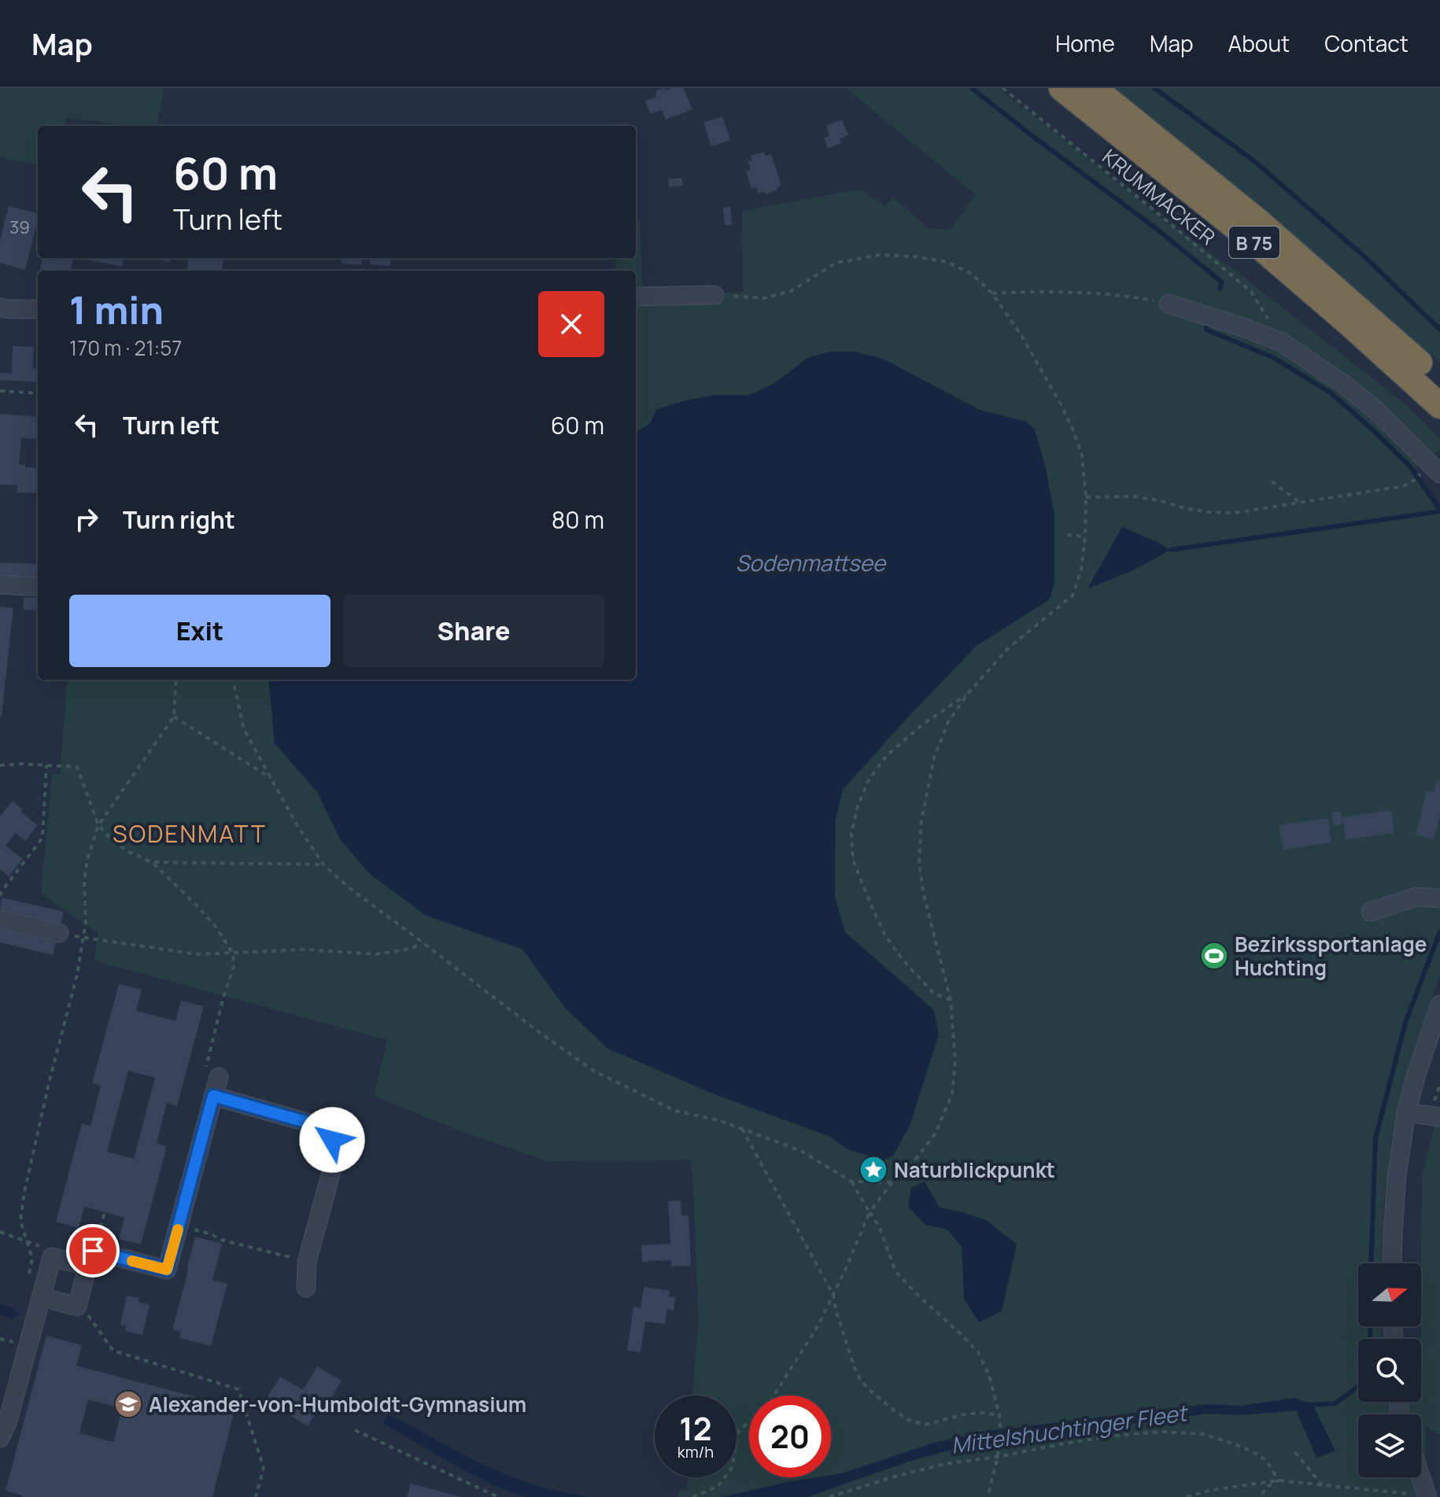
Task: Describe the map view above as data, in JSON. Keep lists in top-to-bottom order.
{
  "streets": {
    "highway": ["B 75"],
    "path": ["KRUMMACKER"]
  },
  "districts": ["SODENMATT"],
  "water": ["Sodenmattsee", "Mittelshuchtinger Fleet"],
  "places": {
    "sports": ["Bezirkssportanlage Huchting"],
    "place": ["Naturblickpunkt"],
    "school or university": ["Alexander-von-Humboldt-Gymnasium"]
  },
  "house_numbers": ["39"],
  "north": "right",
  "page": {
    "header": "Map",
    "nav": [
      "Home",
      "Map",
      "About",
      "Contact"
    ],
    "turn": ["60 m", "Turn left"],
    "heading": ["1 min", "170 m · 21:57"],
    "list": [
      {
        "name": "Turn left",
        "value": "60 m"
      },
      {
        "name": "Turn right",
        "value": "80 m"
      }
    ],
    "buttons": ["Exit", "Share"],
    "speed": "12 km/h",
    "limit": "20"
  }
}
